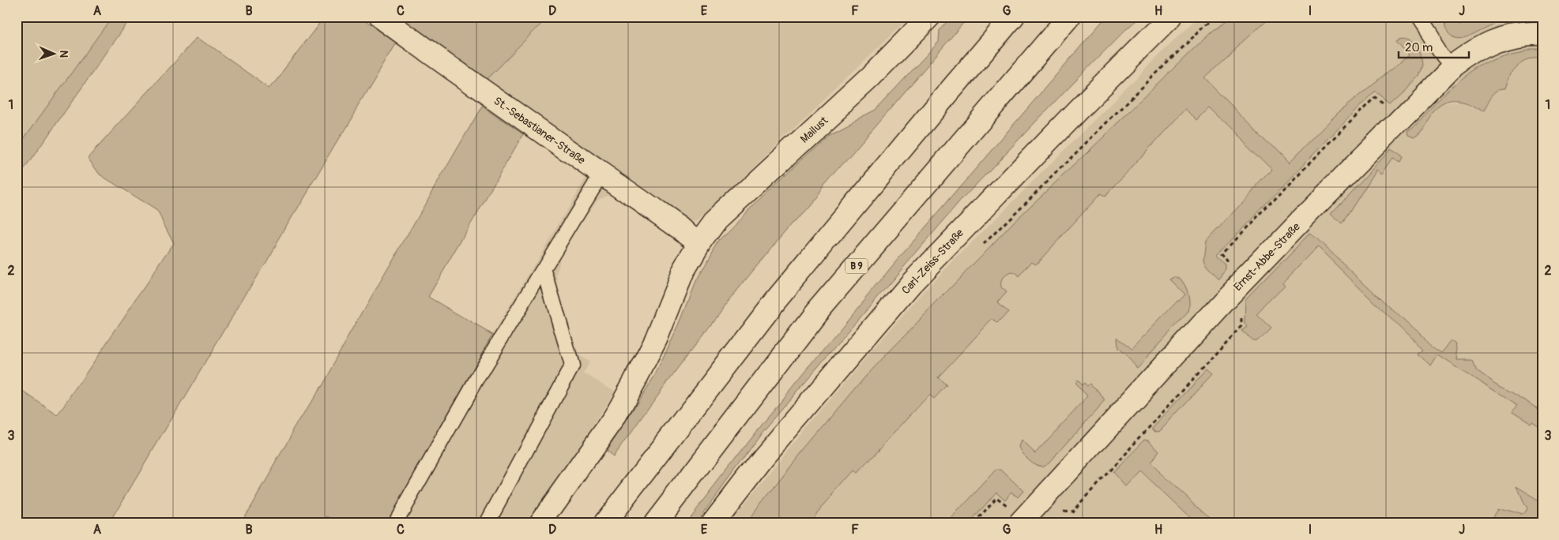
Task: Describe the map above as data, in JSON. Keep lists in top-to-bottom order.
{
  "streets": {
    "main road": [
      "Mailust",
      "St.-Sebastianer-Straße",
      "Ernst-Abbe-Straße",
      "Carl-Zeiss-Straße",
      "B 9"
    ]
  },
  "crossings": [
    ["Mailust", "St.-Sebastianer-Straße"]
  ],
  "scale_bar": "20 m",
  "north": "right",
  "grid": {
    "columns": [
      "A",
      "B",
      "C",
      "D",
      "E",
      "F",
      "G",
      "H",
      "I",
      "J"
    ],
    "rows": ["1", "2", "3"]
  }
}
